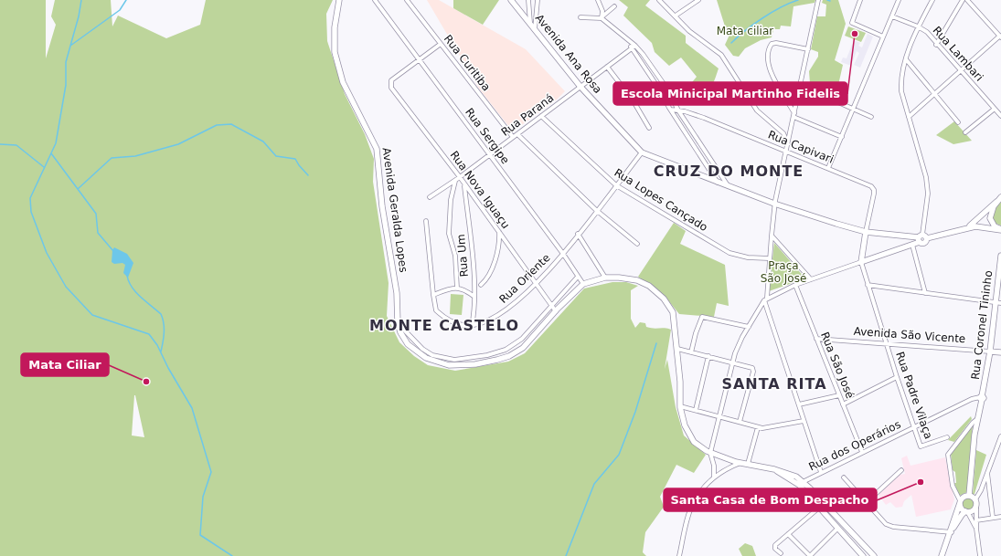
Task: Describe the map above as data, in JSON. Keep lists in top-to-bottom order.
{
  "streets": {
    "main road": [
      "Avenida Ana Rosa",
      "Avenida Geralda Lopes",
      "Rua Coronel Tininho",
      "Avenida São Vicente"
    ],
    "street": [
      "Rua Lambari",
      "Rua Curitiba",
      "Rua Paraná",
      "Rua Sergipe",
      "Rua Capivari",
      "Rua Nova Iguaçu",
      "Rua Lopes Cançado",
      "Rua Um",
      "Rua Oriente",
      "Rua São José",
      "Rua Padre Vilaça",
      "Rua dos Operários"
    ]
  },
  "crossings": [
    ["Avenida Ana Rosa", "Rua Paraná"],
    ["Avenida Ana Rosa", "Rua Oriente"],
    ["Rua Curitiba", "Rua Paraná"],
    ["Rua Curitiba", "Rua Oriente"],
    ["Rua Paraná", "Rua Sergipe"],
    ["Rua Paraná", "Rua Nova Iguaçu"],
    ["Rua Paraná", "Rua Lopes Cançado"],
    ["Rua Sergipe", "Rua Nova Iguaçu"],
    ["Rua Sergipe", "Avenida Geralda Lopes"],
    ["Rua Sergipe", "Rua Oriente"],
    ["Rua Nova Iguaçu", "Avenida Geralda Lopes"],
    ["Rua Nova Iguaçu", "Rua Um"],
    ["Rua Nova Iguaçu", "Rua Oriente"],
    ["Rua Lopes Cançado", "Rua Oriente"],
    ["Avenida Geralda Lopes", "Rua dos Operários"],
    ["Rua Um", "Rua Oriente"],
    ["Rua Coronel Tininho", "Avenida São Vicente"],
    ["Rua Coronel Tininho", "Rua dos Operários"],
    ["Avenida São Vicente", "Rua São José"],
    ["Avenida São Vicente", "Rua Padre Vilaça"],
    ["Rua São José", "Rua dos Operários"],
    ["Rua Padre Vilaça", "Rua dos Operários"]
  ],
  "districts": ["CRUZ DO MONTE", "MONTE CASTELO", "SANTA RITA"],
  "parks": ["Mata ciliar", "Praça São José"],
  "places": ["Escola Minicipal Martinho Fidelis", "Mata Ciliar", "Santa Casa de Bom Despacho"]
}
